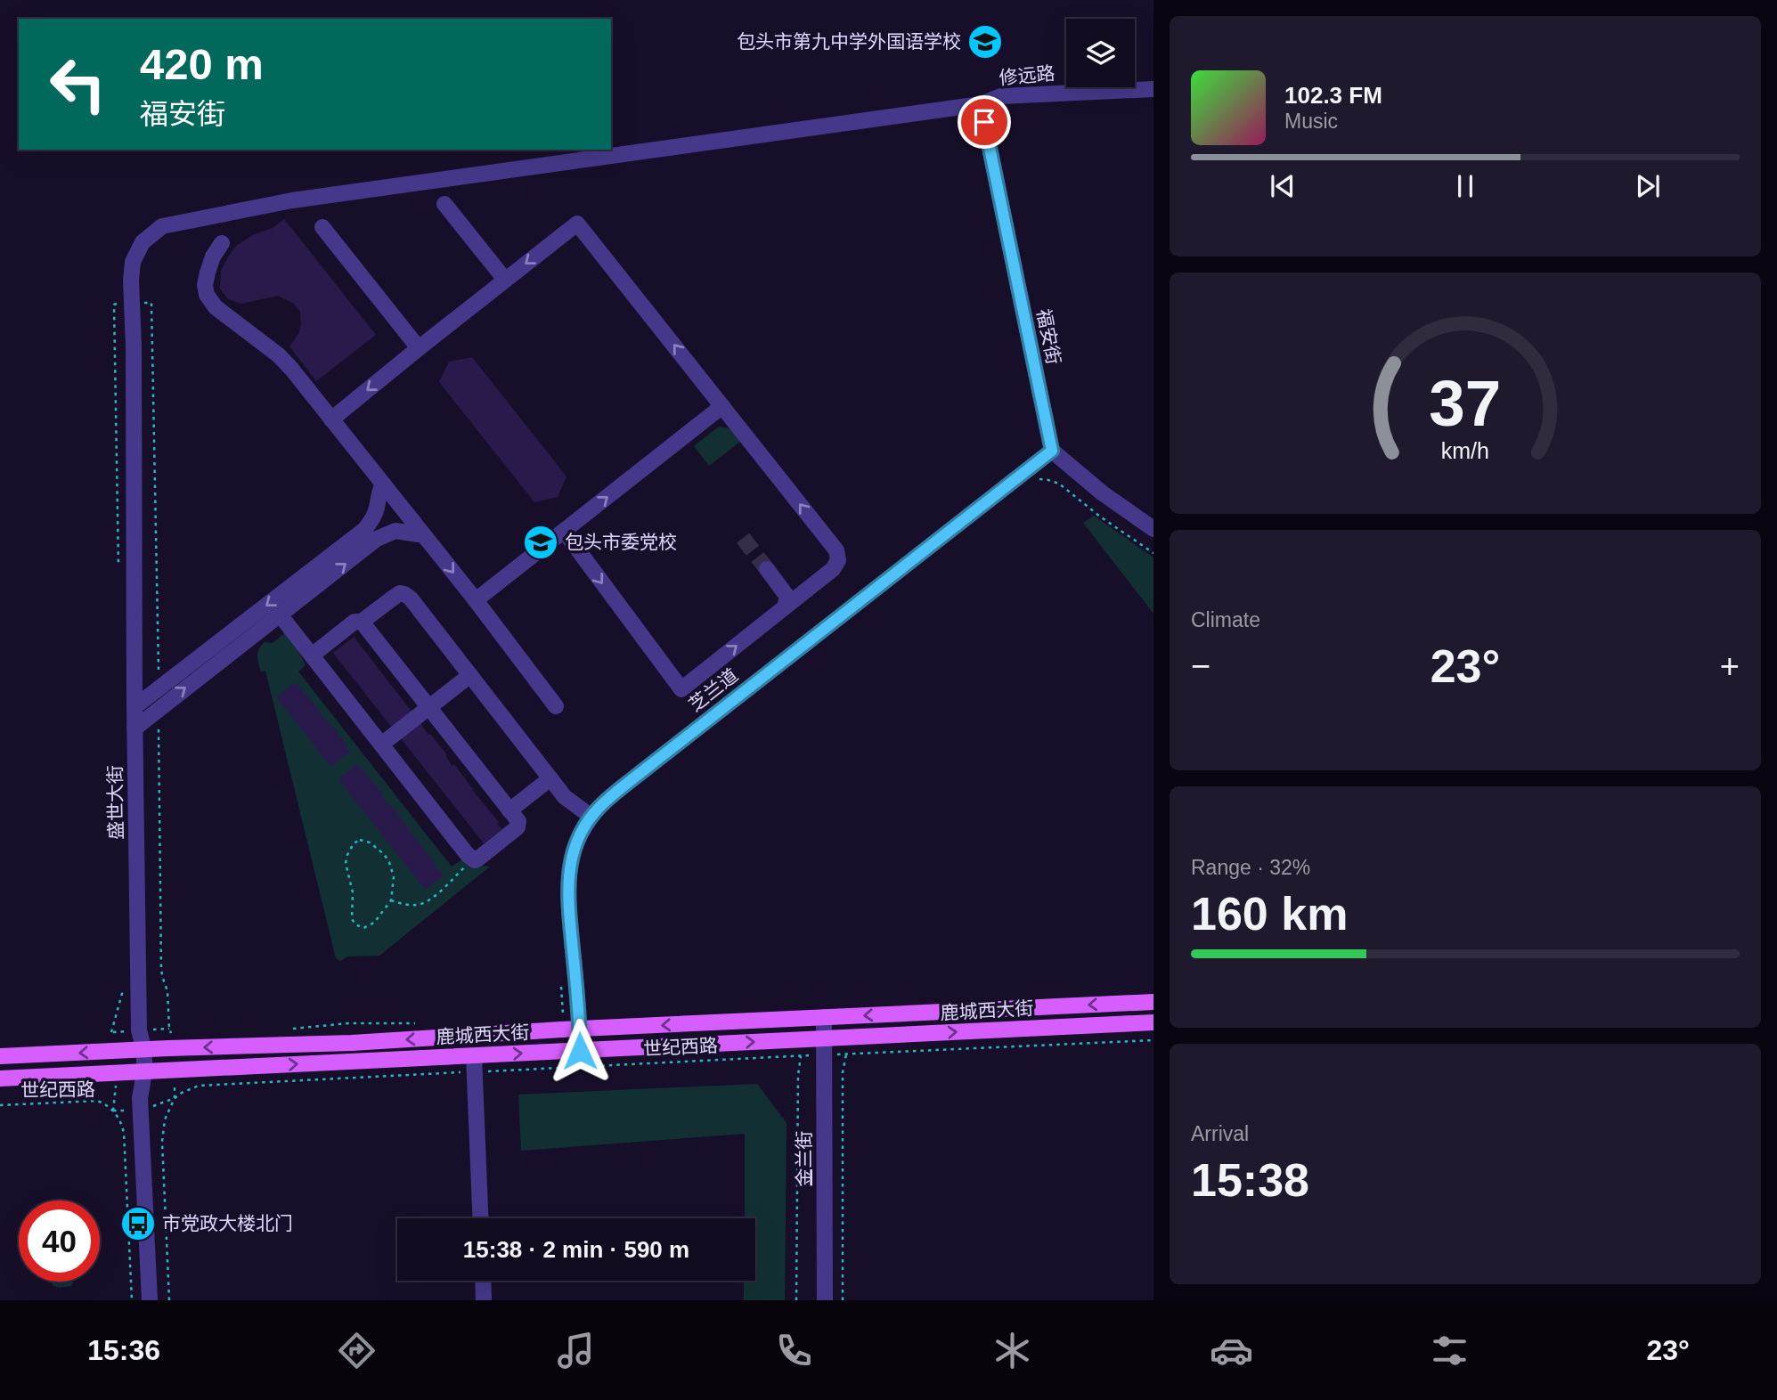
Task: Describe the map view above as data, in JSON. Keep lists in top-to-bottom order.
{
  "streets": {
    "main road": ["鹿城西大街"],
    "street": [
      "修远路",
      "福安街",
      "芝兰道",
      "盛世大街",
      "金兰街"
    ],
    "path": ["世纪西路"]
  },
  "crossings": [
    ["修远路", "福安街"],
    ["修远路", "盛世大街"],
    ["福安街", "芝兰道"],
    ["芝兰道", "鹿城西大街"],
    ["盛世大街", "鹿城西大街"],
    ["鹿城西大街", "世纪西路"],
    ["鹿城西大街", "金兰街"],
    ["世纪西路", "金兰街"]
  ],
  "places": {
    "school or university": ["包头市第九中学外国语学校", "包头市委党校"],
    "bus stop": ["市党政大楼北门"]
  },
  "page": {
    "turn": ["420 m", "福安街"],
    "song": ["102.3 FM", "Music"],
    "tile": [
      "Climate",
      ["Range · 32%", "160 km"],
      ["Arrival", "15:38"]
    ],
    "heat": ["−", "23°", "+"],
    "limit": "40",
    "trip": "15:38 · 2 min · 590 m",
    "tabs": ["15:36", "23°"],
    "gauge": ["37", "km/h"]
  }
}
